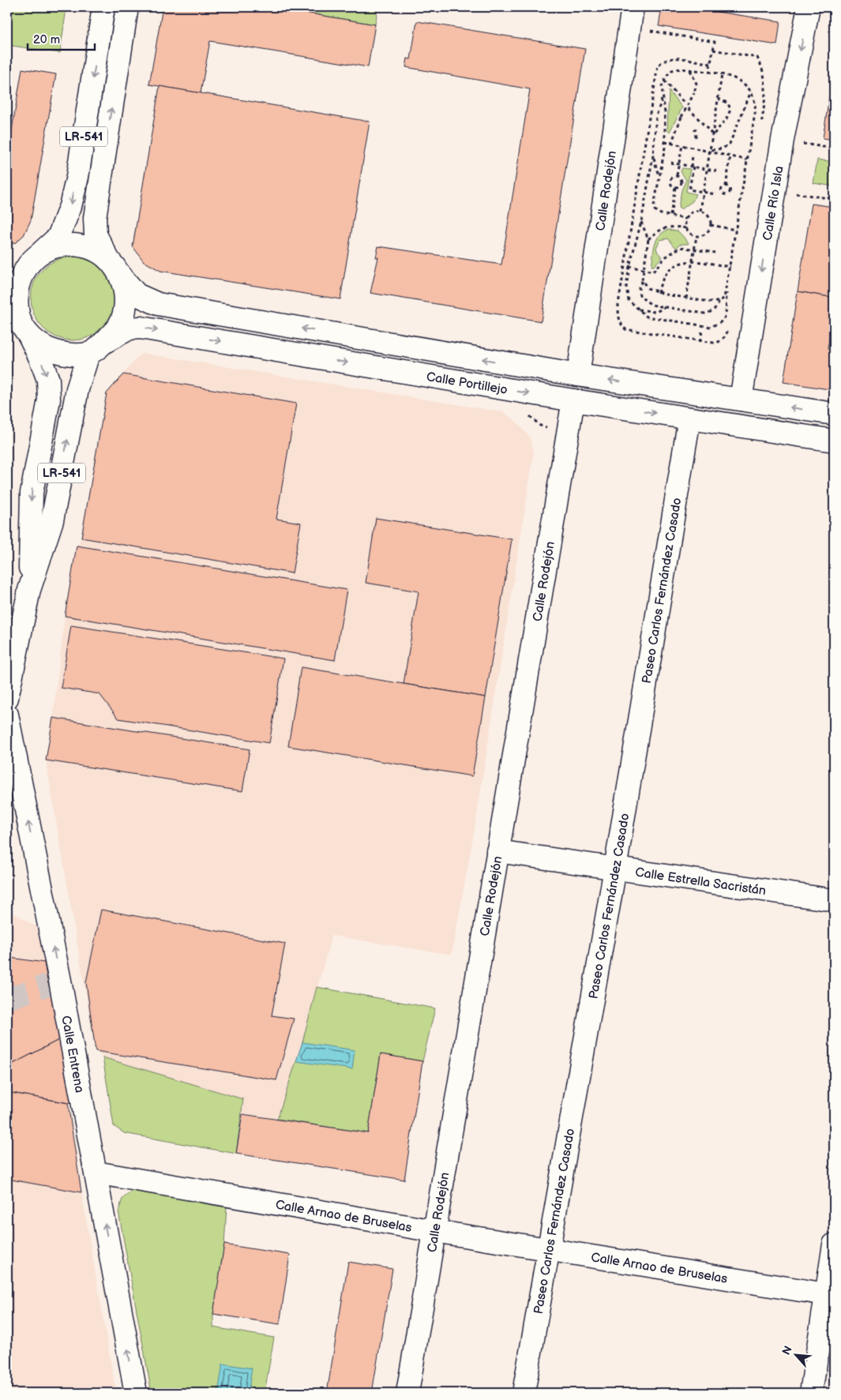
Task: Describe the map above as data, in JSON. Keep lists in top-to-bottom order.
{
  "streets": {
    "street": [
      "LR-541",
      "Calle Rodejón",
      "Calle Río Isla",
      "Calle Portillejo",
      "Paseo Carlos Fernández Casado",
      "Calle Estrella Sacristán",
      "Calle Entrena",
      "Calle Arnao de Bruselas"
    ]
  },
  "crossings": [
    ["LR-541", "Calle Portillejo"],
    ["Calle Rodejón", "Calle Portillejo"],
    ["Calle Rodejón", "Calle Estrella Sacristán"],
    ["Calle Rodejón", "Calle Arnao de Bruselas"],
    ["Calle Río Isla", "Calle Portillejo"],
    ["Calle Portillejo", "Paseo Carlos Fernández Casado"],
    ["Paseo Carlos Fernández Casado", "Calle Estrella Sacristán"],
    ["Paseo Carlos Fernández Casado", "Calle Arnao de Bruselas"],
    ["Calle Entrena", "Calle Arnao de Bruselas"]
  ],
  "one_way": ["Calle Río Isla", "Calle Entrena"],
  "scale_bar": "20 m",
  "north": "top left"
}
